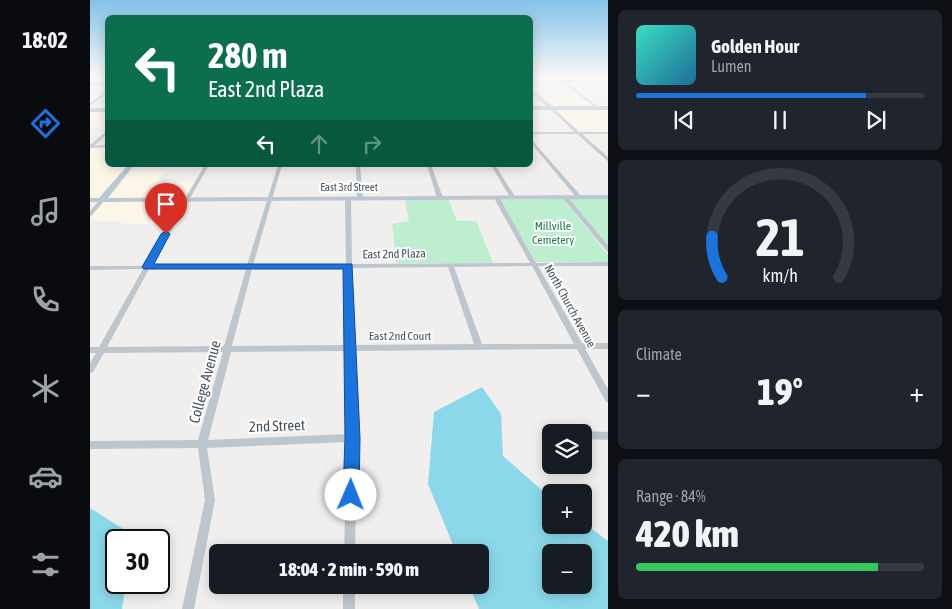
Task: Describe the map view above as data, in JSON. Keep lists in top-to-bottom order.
{
  "streets": {
    "street": [
      "East 3rd Street",
      "East 2nd Plaza",
      "North Church Avenue",
      "East 2nd Court",
      "College Avenue",
      "2nd Street"
    ]
  },
  "crossings": [
    ["East 3rd Street", "North Church Avenue"],
    ["East 3rd Street", "College Avenue"],
    ["East 2nd Plaza", "North Church Avenue"],
    ["East 2nd Plaza", "College Avenue"],
    ["North Church Avenue", "East 2nd Court"],
    ["East 2nd Court", "College Avenue"],
    ["College Avenue", "2nd Street"]
  ],
  "parks": ["Millville Cemetery"],
  "page": {
    "tabs": "18:02",
    "turn": ["280 m", "East 2nd Plaza"],
    "song": ["Golden Hour", "Lumen"],
    "tile": [
      "Climate",
      ["Range · 84%", "420 km"]
    ],
    "heat": ["−", "19°", "+"],
    "map_buttons": ["+", "−"],
    "limit": "30",
    "trip": "18:04 · 2 min · 590 m",
    "gauge": ["21", "km/h"]
  }
}
